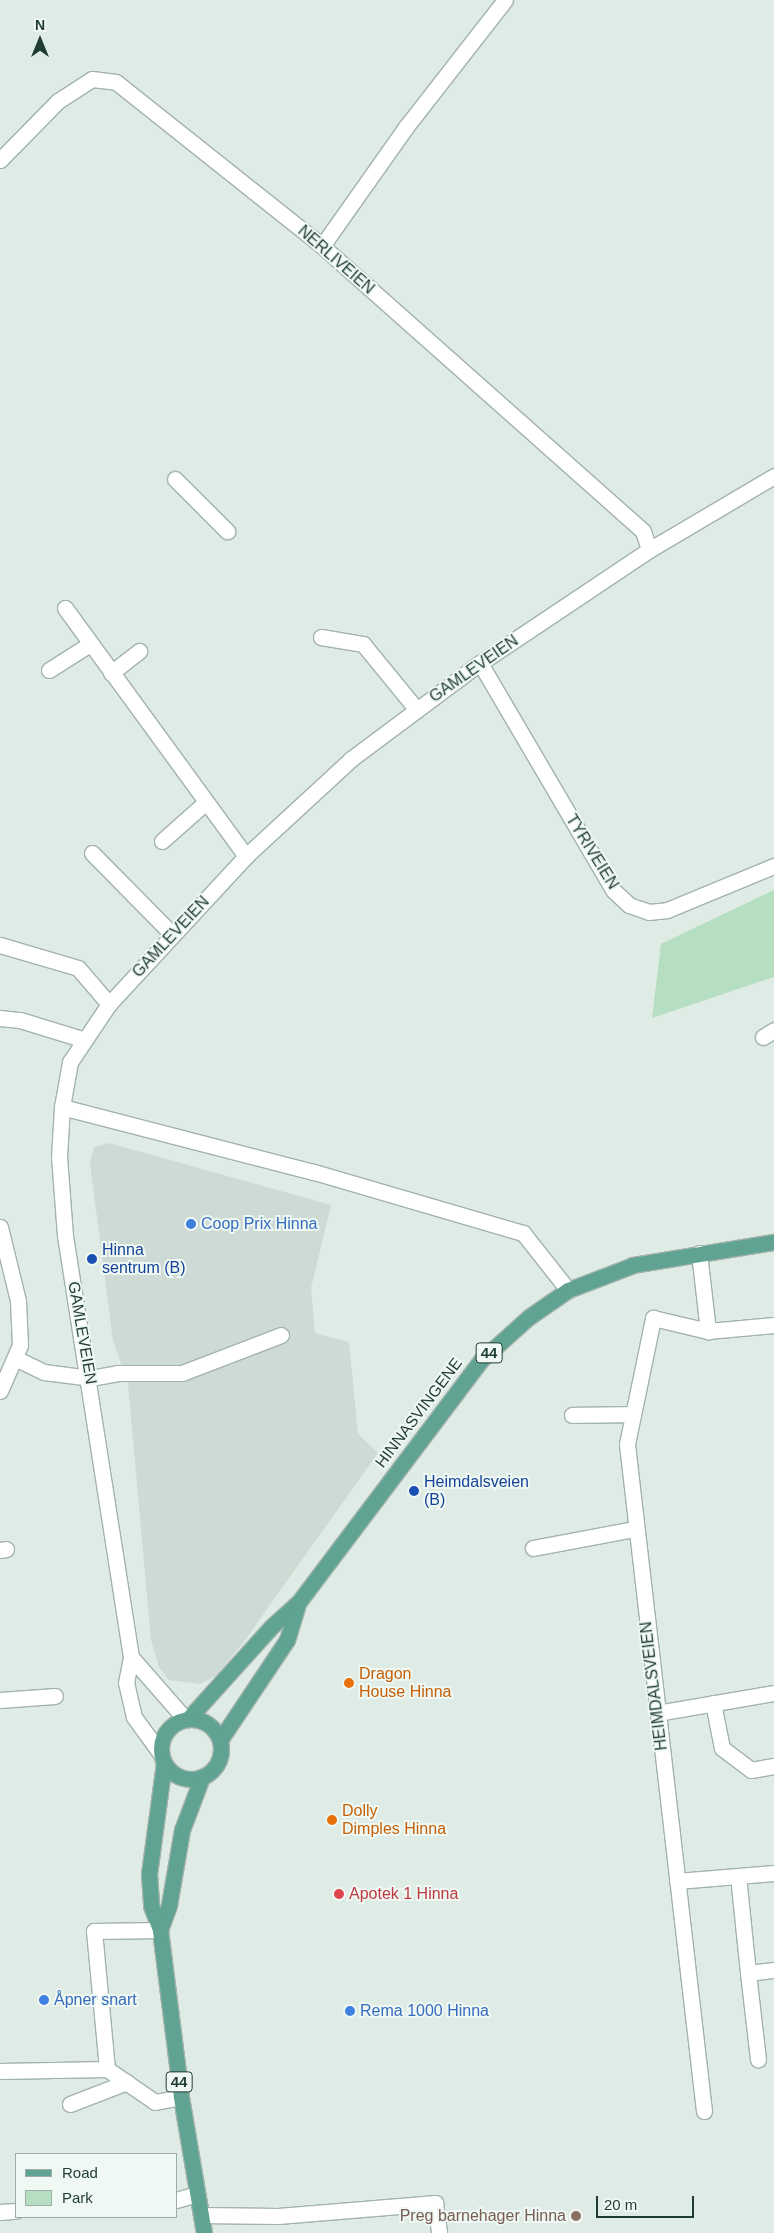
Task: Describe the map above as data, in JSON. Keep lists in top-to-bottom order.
{
  "streets": {
    "main road": ["44", "HINNASVINGENE"],
    "street": [
      "NERLIVEIEN",
      "GAMLEVEIEN",
      "TYRIVEIEN",
      "HEIMDALSVEIEN"
    ]
  },
  "crossings": [
    ["NERLIVEIEN", "GAMLEVEIEN"],
    ["GAMLEVEIEN", "TYRIVEIEN"],
    ["GAMLEVEIEN", "44"],
    ["GAMLEVEIEN", "HINNASVINGENE"],
    ["44", "HINNASVINGENE"]
  ],
  "places": [
    "Coop Prix Hinna",
    "Hinna sentrum (B)",
    "Heimdalsveien (B)",
    "Dragon House Hinna",
    "Dolly Dimples Hinna",
    "Apotek 1 Hinna",
    "Åpner snart",
    "Rema 1000 Hinna",
    "Preg barnehager Hinna"
  ],
  "legend": ["Road", "Park"],
  "scale_bar": "20 m",
  "north": "top"
}
